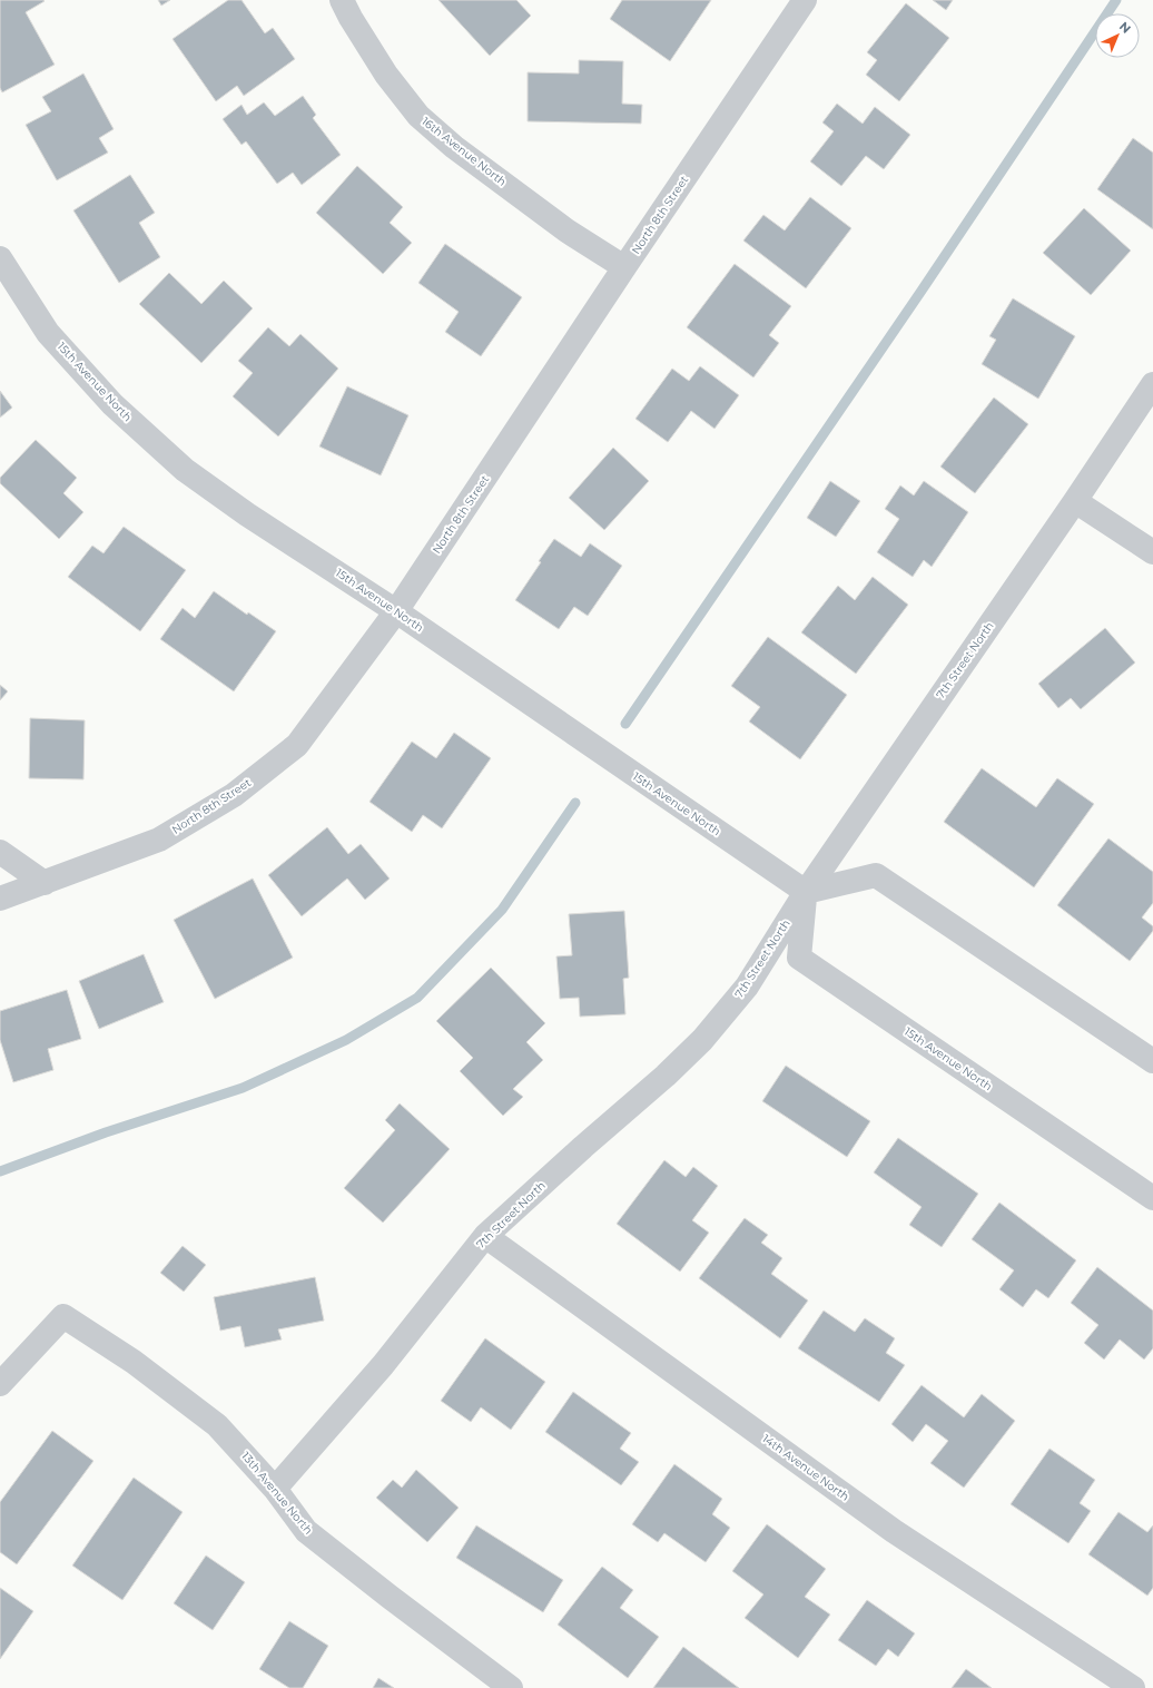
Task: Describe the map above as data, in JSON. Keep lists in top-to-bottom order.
{
  "streets": {
    "street": [
      "16th Avenue North",
      "North 8th Street",
      "15th Avenue North",
      "7th Street North",
      "14th Avenue North",
      "13th Avenue North"
    ]
  },
  "crossings": [
    ["16th Avenue North", "North 8th Street"],
    ["North 8th Street", "15th Avenue North"],
    ["15th Avenue North", "7th Street North"],
    ["7th Street North", "14th Avenue North"],
    ["7th Street North", "13th Avenue North"]
  ],
  "north": "top right"
}
